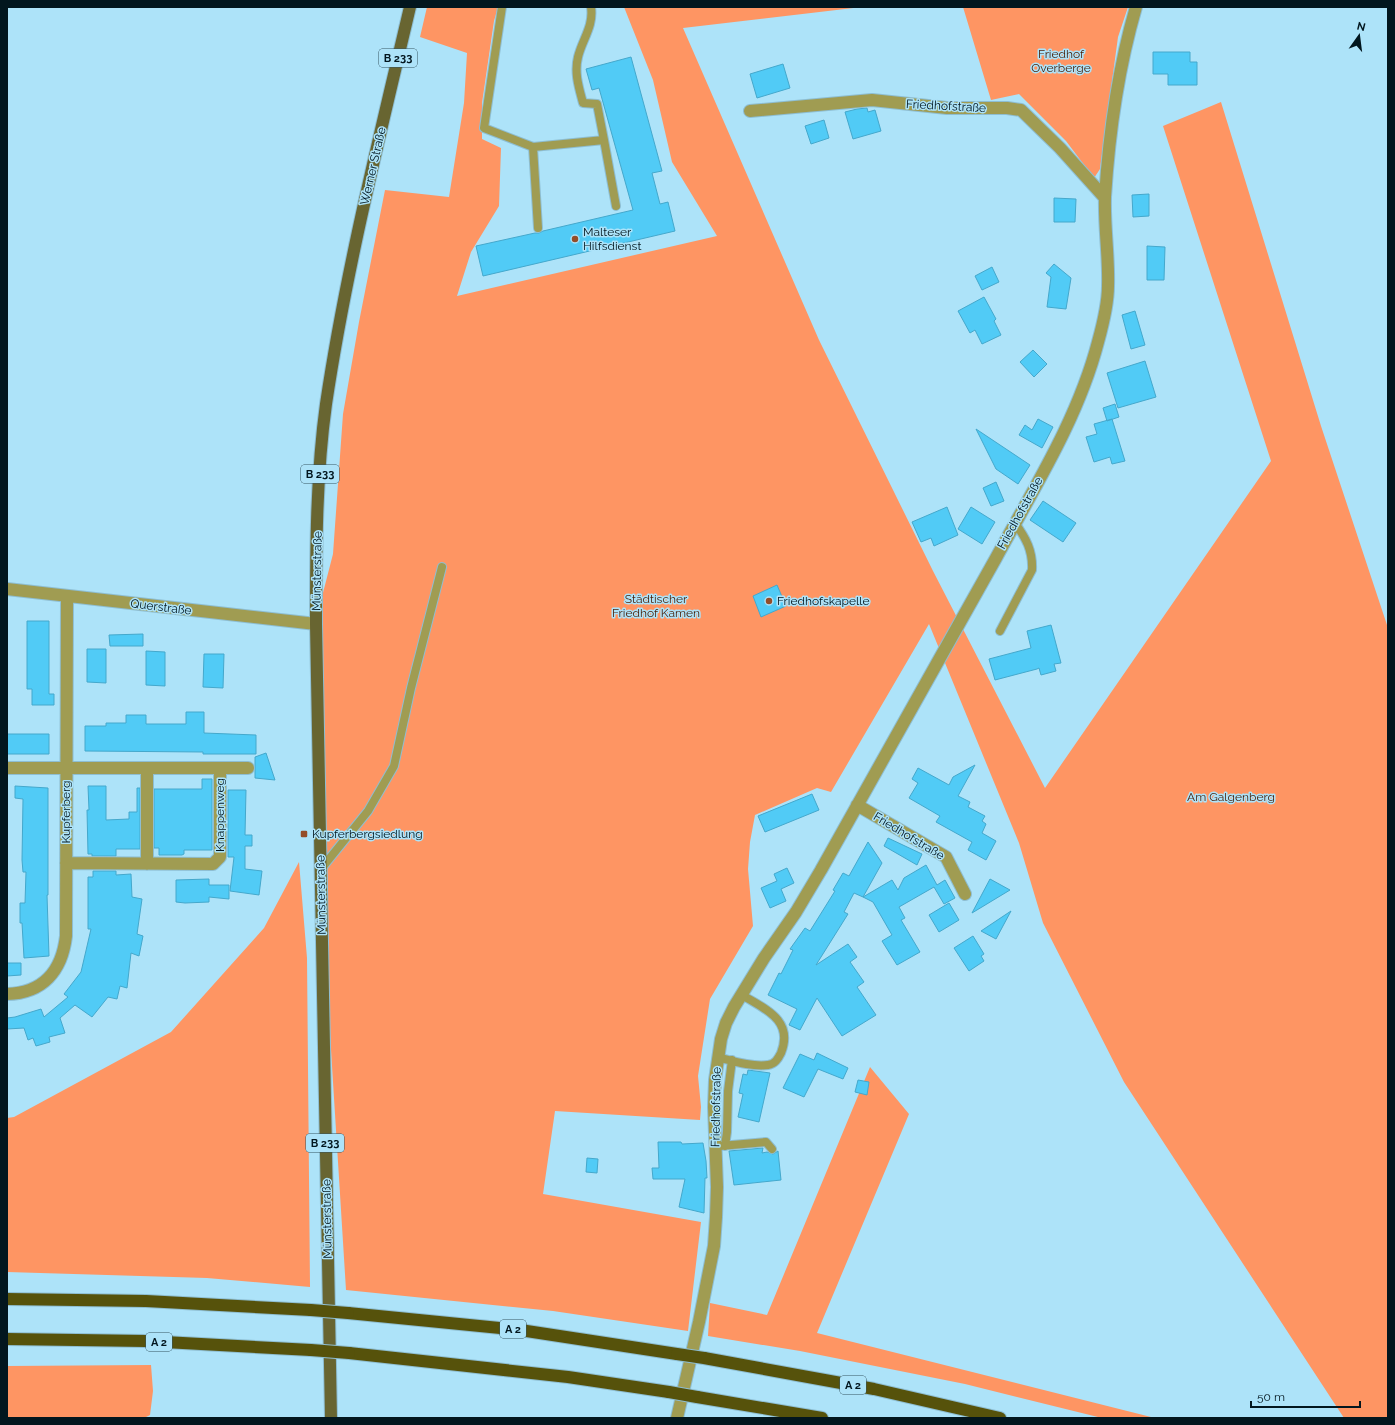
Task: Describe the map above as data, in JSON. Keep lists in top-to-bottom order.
{
  "streets": {
    "highway": ["A 2"],
    "main road": ["B 233", "Werner Straße", "Münsterstraße"],
    "street": [
      "Friedhofstraße",
      "Querstraße",
      "Kupferberg",
      "Knappenweg"
    ]
  },
  "crossings": [
    ["Werner Straße", "Münsterstraße"],
    ["Münsterstraße", "Querstraße"],
    ["Querstraße", "Kupferberg"],
    ["Kupferberg", "Knappenweg"]
  ],
  "parks": ["Friedhof Overberge", "Städtischer Friedhof Kamen", "Am Galgenberg"],
  "places": {
    "other": ["Malteser Hilfsdienst", "Friedhofskapelle"],
    "transit": ["Kupferbergsiedlung"]
  },
  "scale_bar": "50 m",
  "north": "top"
}
